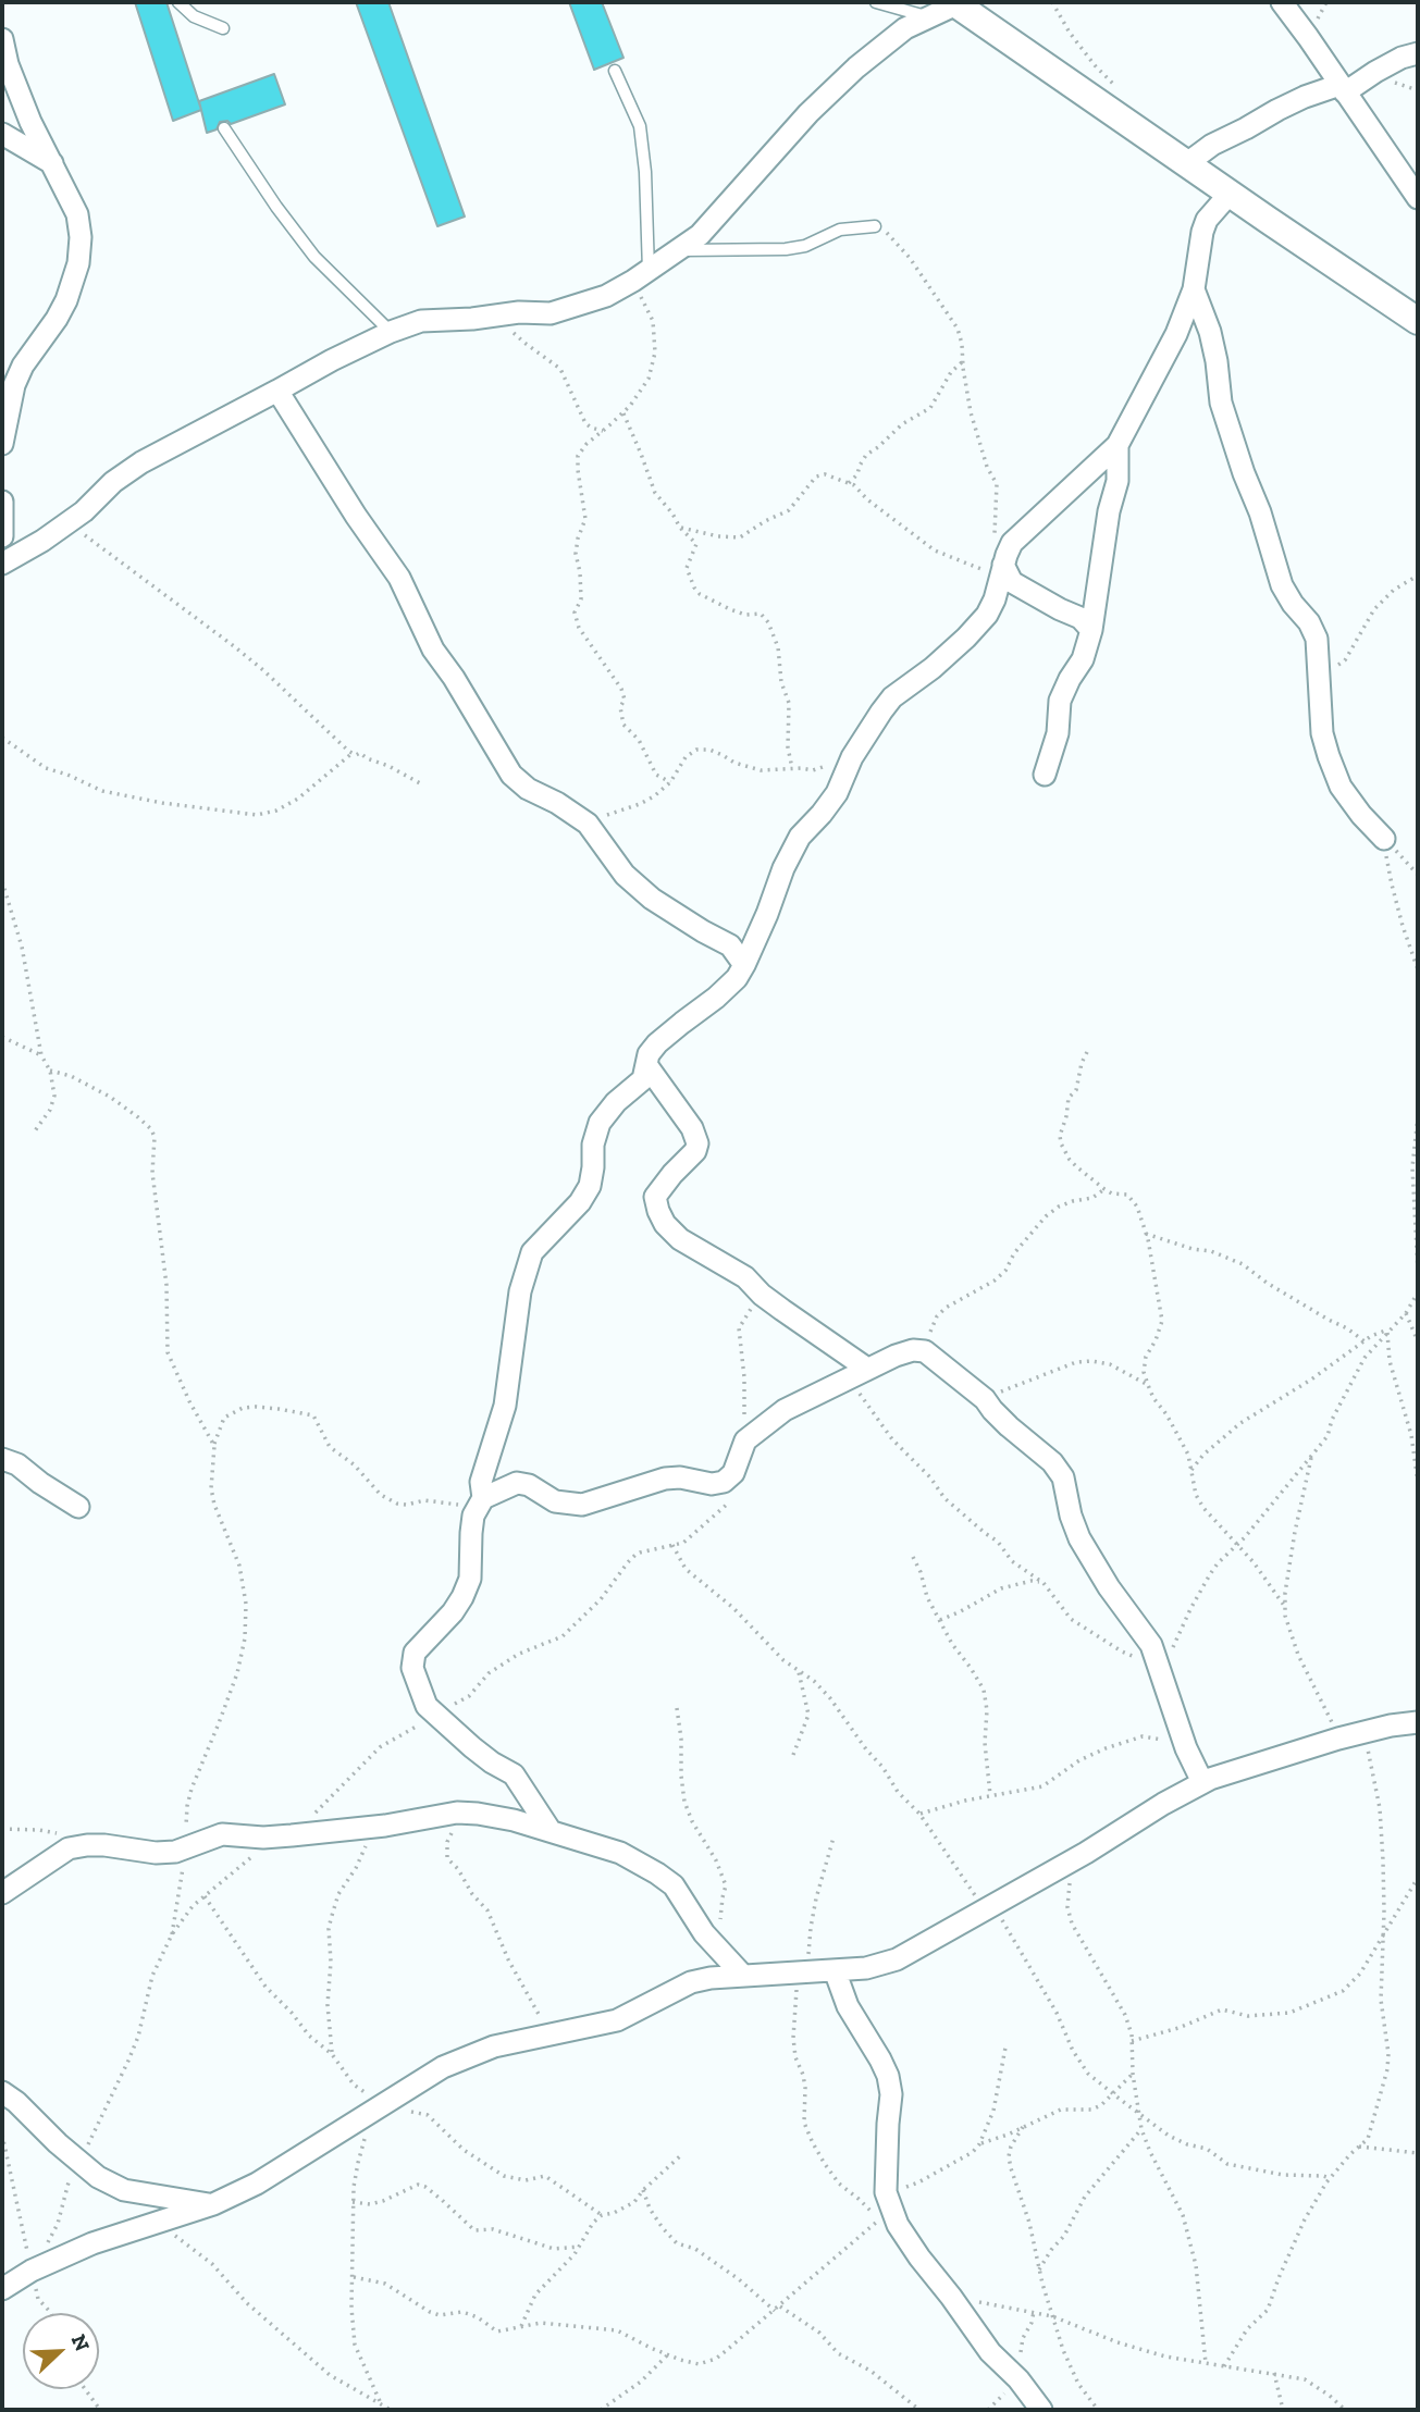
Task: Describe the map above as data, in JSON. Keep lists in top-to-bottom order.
{
  "north": "top right"
}
